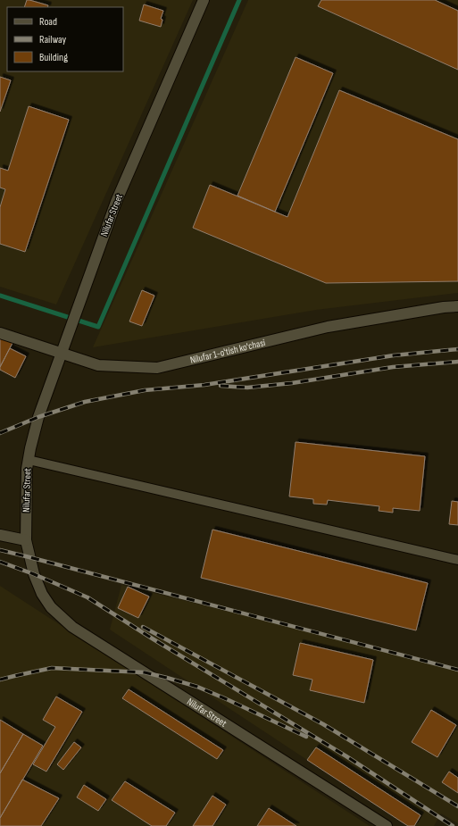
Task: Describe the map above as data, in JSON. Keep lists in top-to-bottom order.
{
  "streets": {
    "street": ["Nilufar Street", "Nilufar 1-o'tish ko'chasi"]
  },
  "crossings": [
    ["Nilufar Street", "Nilufar 1-o'tish ko'chasi"]
  ],
  "legend": ["Road", "Railway", "Building"]
}
